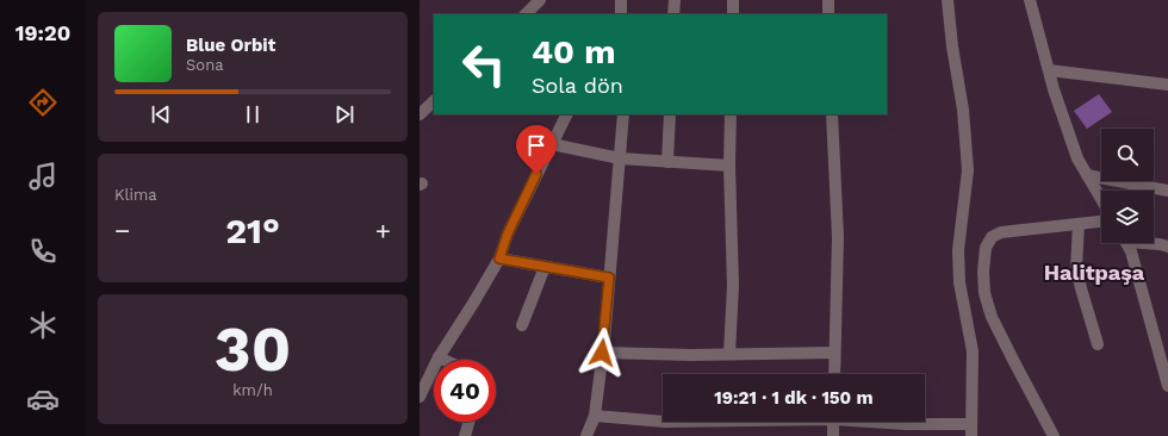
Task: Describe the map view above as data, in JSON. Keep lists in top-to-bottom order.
{
  "districts": ["Halitpaşa"],
  "page": {
    "tabs": "19:20",
    "turn": ["40 m", "Sola dön"],
    "song": ["Blue Orbit", "Sona"],
    "tile": [
      "Klima",
      ["30", "km/h"]
    ],
    "heat": ["−", "21°", "+"],
    "limit": "40",
    "trip": "19:21 · 1 dk · 150 m"
  }
}
